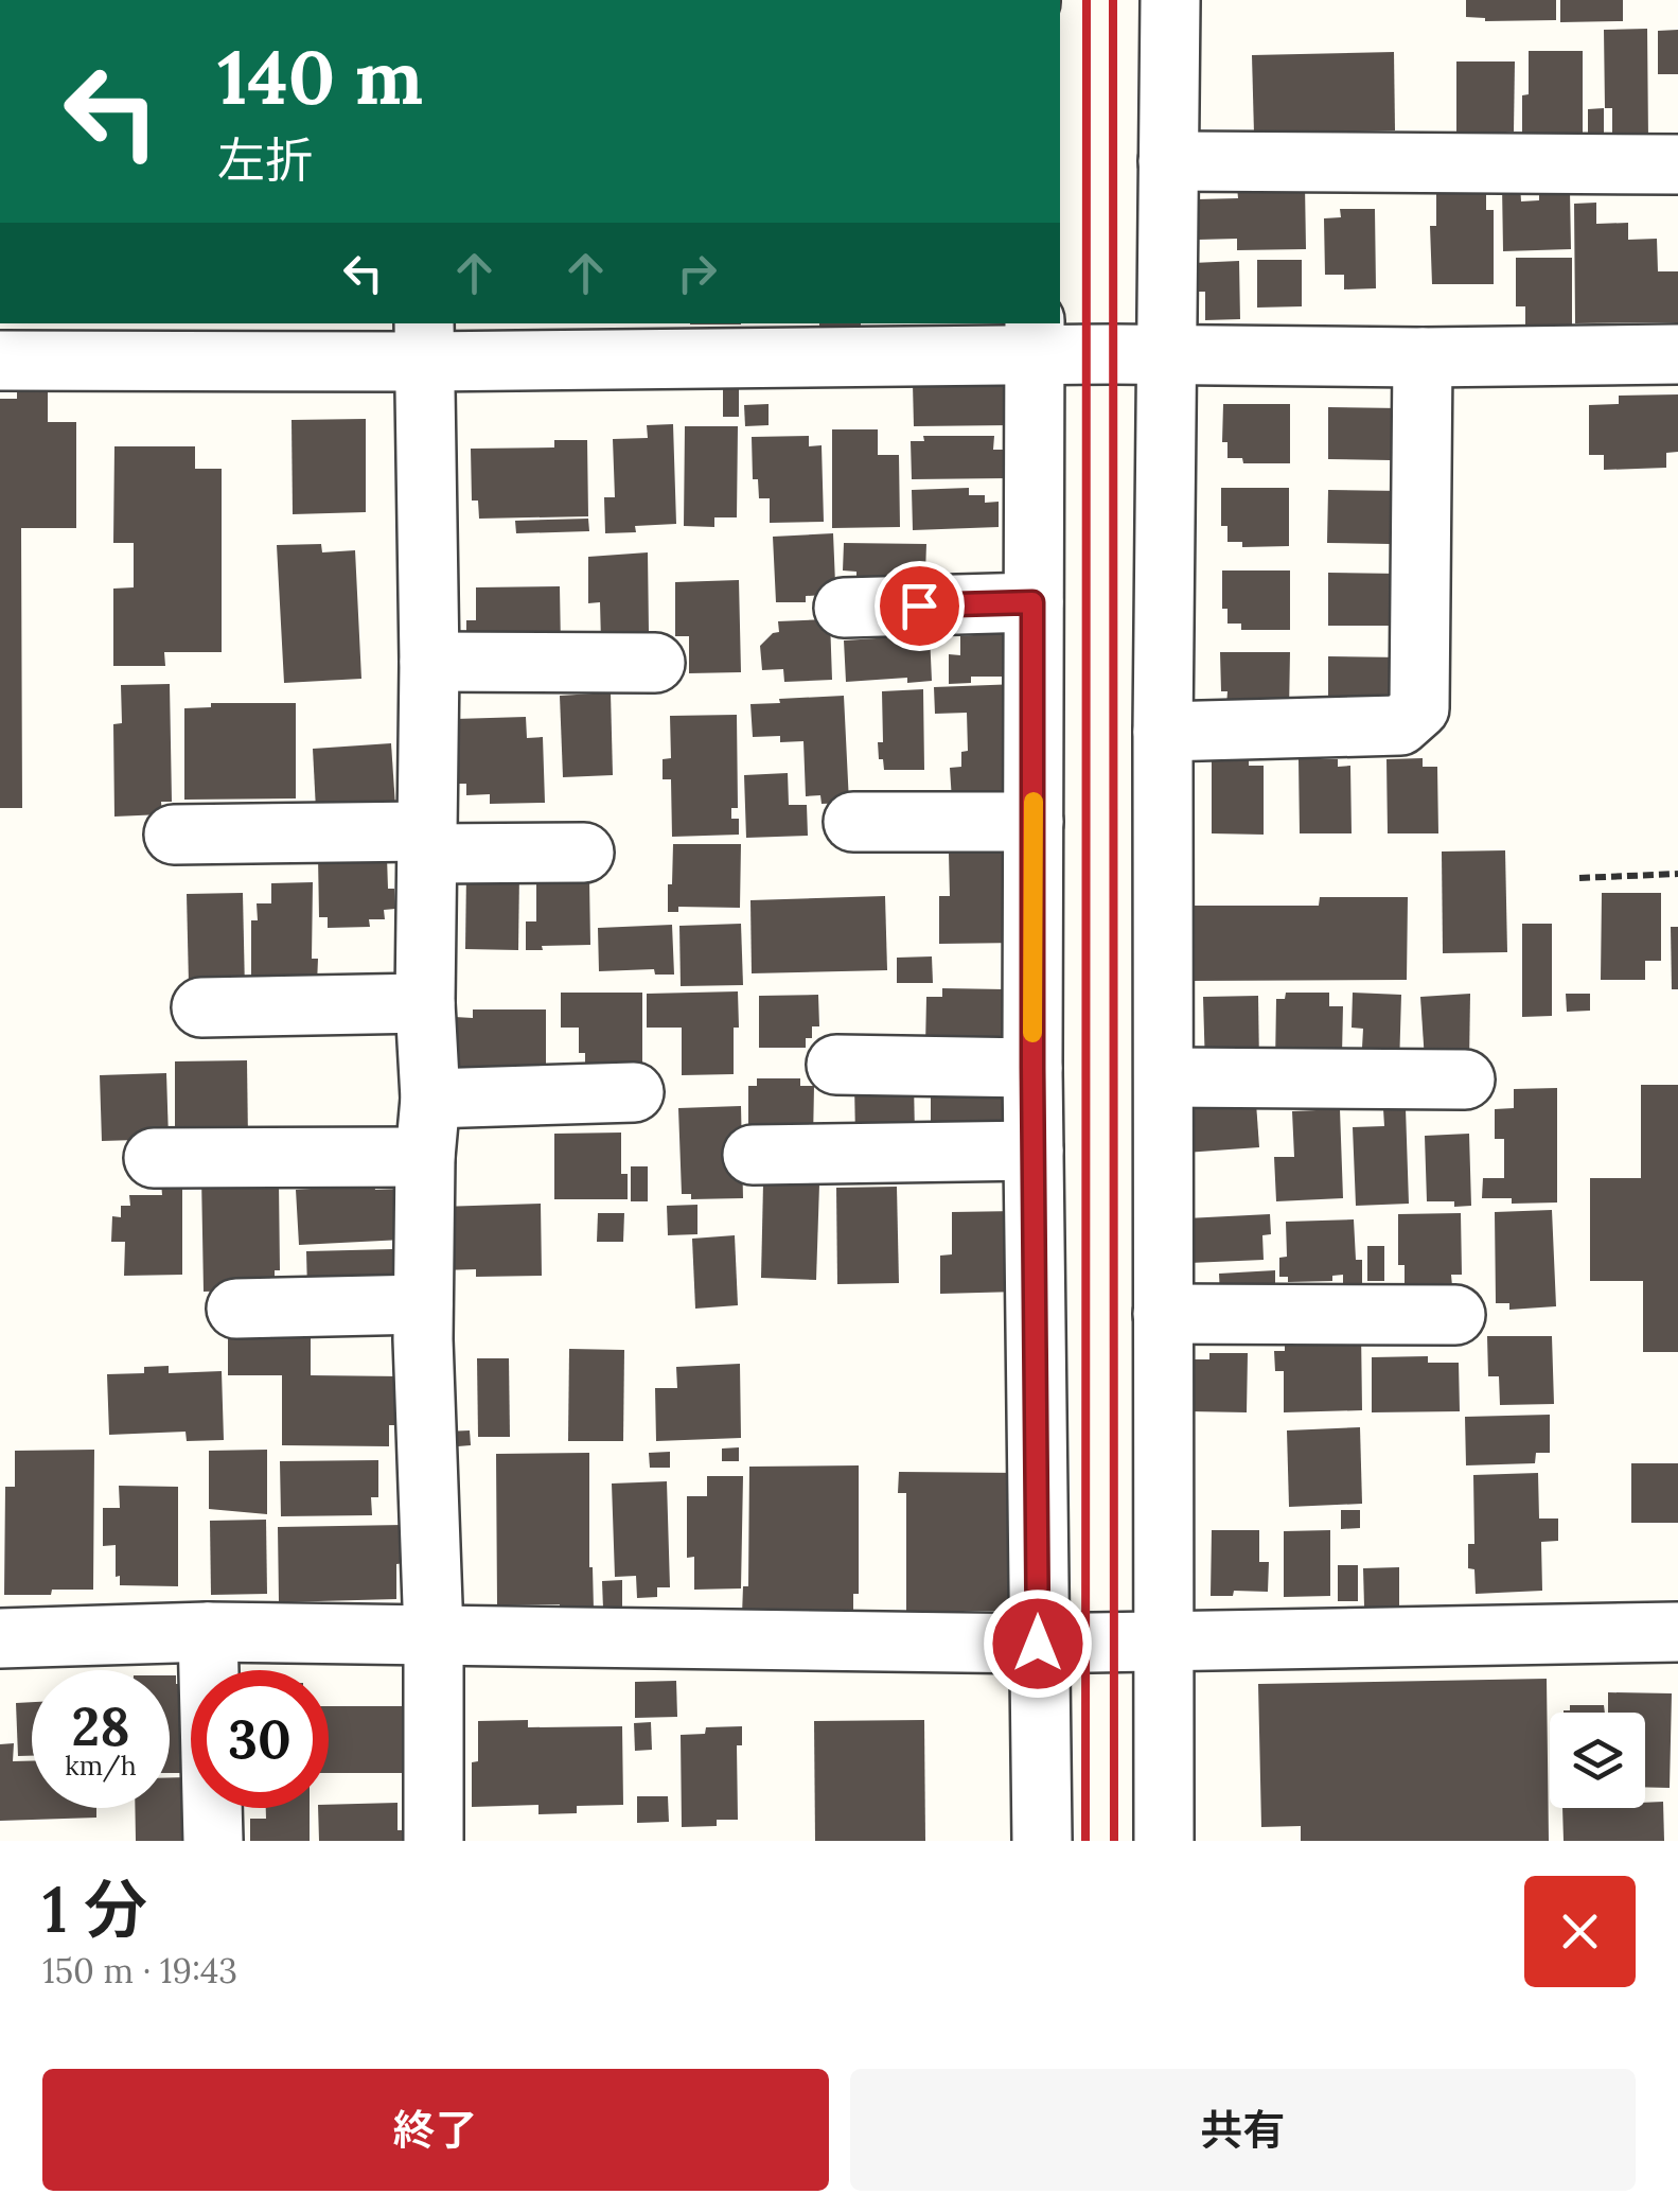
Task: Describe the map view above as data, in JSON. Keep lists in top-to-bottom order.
{
  "page": {
    "turn": ["140 m", "左折"],
    "speed": "28 km/h",
    "limit": "30",
    "heading": ["1 分", "150 m · 19:43"],
    "buttons": ["終了", "共有"]
  }
}
